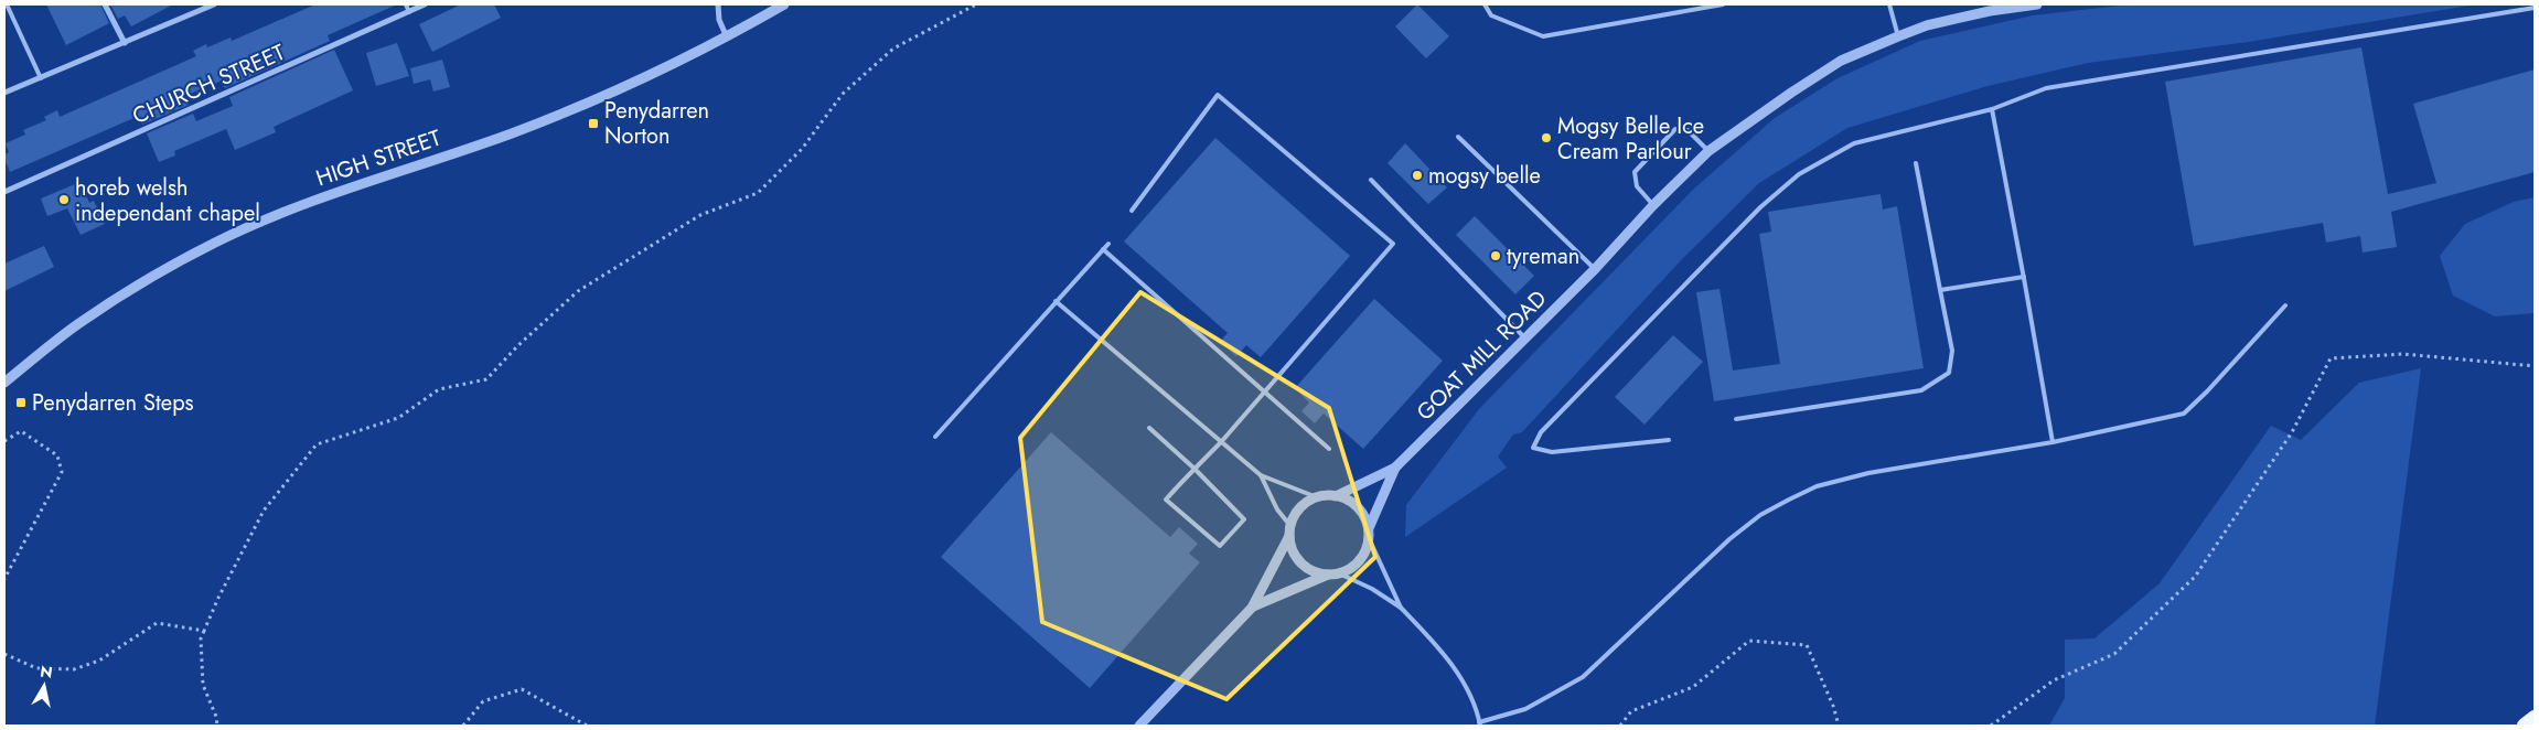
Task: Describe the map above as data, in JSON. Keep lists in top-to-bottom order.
{
  "streets": {
    "street": ["CHURCH STREET", "HIGH STREET", "GOAT MILL ROAD"]
  },
  "places": {
    "transit": ["Penydarren Norton", "Penydarren Steps"],
    "other": [
      "Mogsy Belle Ice Cream Parlour",
      "mogsy belle",
      "horeb welsh independant chapel",
      "tyreman"
    ]
  },
  "north": "top"
}
